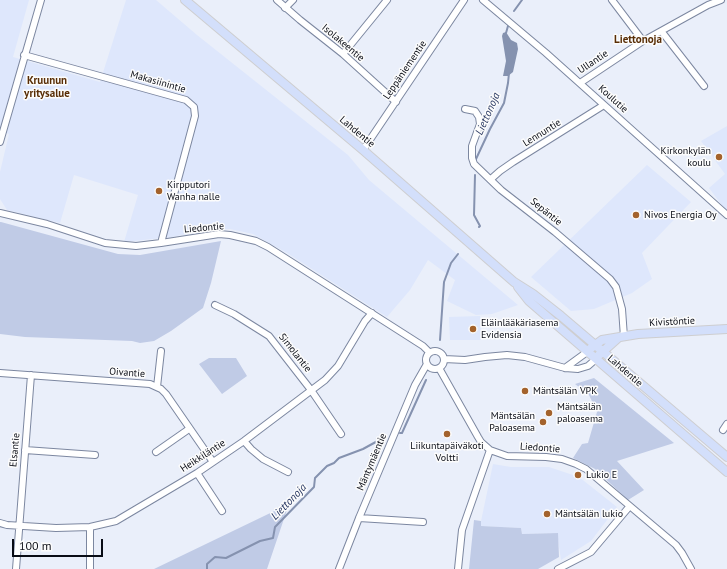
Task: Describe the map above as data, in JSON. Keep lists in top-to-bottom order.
{
  "streets": {
    "main road": ["Lahdentie", "Kivistöntie"],
    "street": [
      "Isolakeentie",
      "Ullantie",
      "Leppäniementie",
      "Makasiinintie",
      "Koulutie",
      "Lennuntie",
      "Sepäntie",
      "Liedontie",
      "Simolantie",
      "Oivantie",
      "Elsantie",
      "Heikkiläntie",
      "Mäntymäentie"
    ]
  },
  "crossings": [
    ["Isolakeentie", "Leppäniementie"],
    ["Ullantie", "Koulutie"],
    ["Leppäniementie", "Lahdentie"],
    ["Makasiinintie", "Liedontie"],
    ["Koulutie", "Lennuntie"],
    ["Lahdentie", "Kivistöntie"],
    ["Lennuntie", "Sepäntie"],
    ["Sepäntie", "Kivistöntie"],
    ["Liedontie", "Heikkiläntie"],
    ["Liedontie", "Mäntymäentie"],
    ["Simolantie", "Heikkiläntie"],
    ["Oivantie", "Elsantie"],
    ["Oivantie", "Heikkiläntie"],
    ["Elsantie", "Heikkiläntie"]
  ],
  "districts": ["Liettonoja", "Kruunun yritysalue"],
  "water": ["Liettonoja"],
  "places": [
    "Kirkonkylän koulu",
    "Kirpputori Wanha nalle",
    "Nivos Energia Oy",
    "Eläinlääkäriasema Evidensia",
    "Mäntsälän VPK",
    "Mäntsälän paloasema",
    "Mäntsälän Paloasema",
    "Liikuntapäiväkoti Voltti",
    "Lukio E",
    "Mäntsälän lukio"
  ],
  "scale_bar": "100 m"
}
